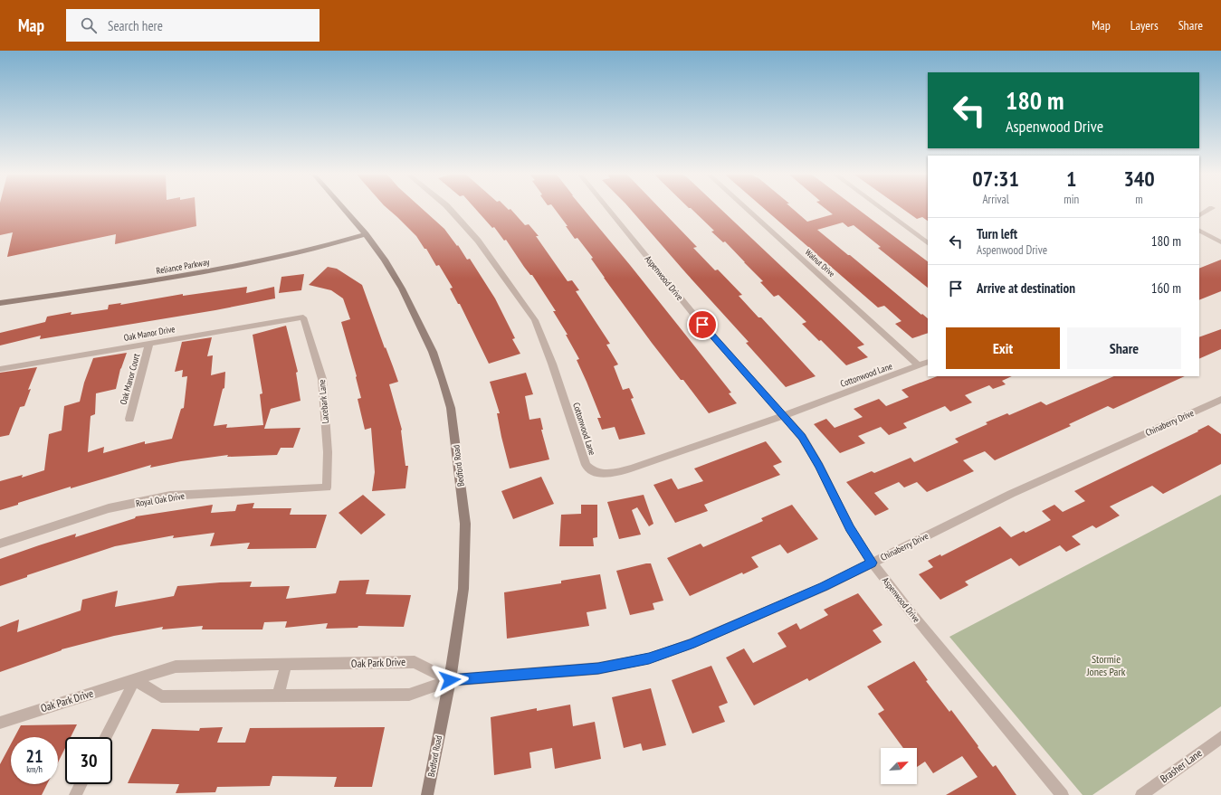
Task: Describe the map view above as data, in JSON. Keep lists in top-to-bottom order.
{
  "streets": {
    "main road": ["Reliance Parkway", "Bedford Road"],
    "street": [
      "Walnut Drive",
      "Aspenwood Drive",
      "Oak Manor Drive",
      "Cottonwood Lane",
      "Oak Manor Court",
      "Lacebark Lane",
      "Chinaberry Drive",
      "Royal Oak Drive",
      "Oak Park Drive",
      "Brasher Lane"
    ]
  },
  "crossings": [
    ["Walnut Drive", "Cottonwood Lane"],
    ["Reliance Parkway", "Bedford Road"],
    ["Aspenwood Drive", "Cottonwood Lane"],
    ["Aspenwood Drive", "Chinaberry Drive"],
    ["Oak Manor Drive", "Oak Manor Court"],
    ["Oak Manor Drive", "Lacebark Lane"],
    ["Lacebark Lane", "Royal Oak Drive"],
    ["Chinaberry Drive", "Bedford Road"],
    ["Chinaberry Drive", "Oak Park Drive"],
    ["Bedford Road", "Oak Park Drive"]
  ],
  "parks": ["Stormie Jones Park"],
  "north": "top right",
  "page": {
    "header": "Map",
    "search": "Search here",
    "nav": ["Map", "Layers", "Share"],
    "turn": ["180 m", "Aspenwood Drive"],
    "eta": [
      "07:31",
      "Arrival",
      "1",
      "min",
      "340",
      "m"
    ],
    "list": [
      {
        "name": "Turn left",
        "note": "Aspenwood Drive",
        "value": "180 m"
      },
      {
        "name": "Arrive at destination",
        "value": "160 m"
      }
    ],
    "buttons": ["Exit", "Share"],
    "speed": "21 km/h",
    "limit": "30"
  }
}
